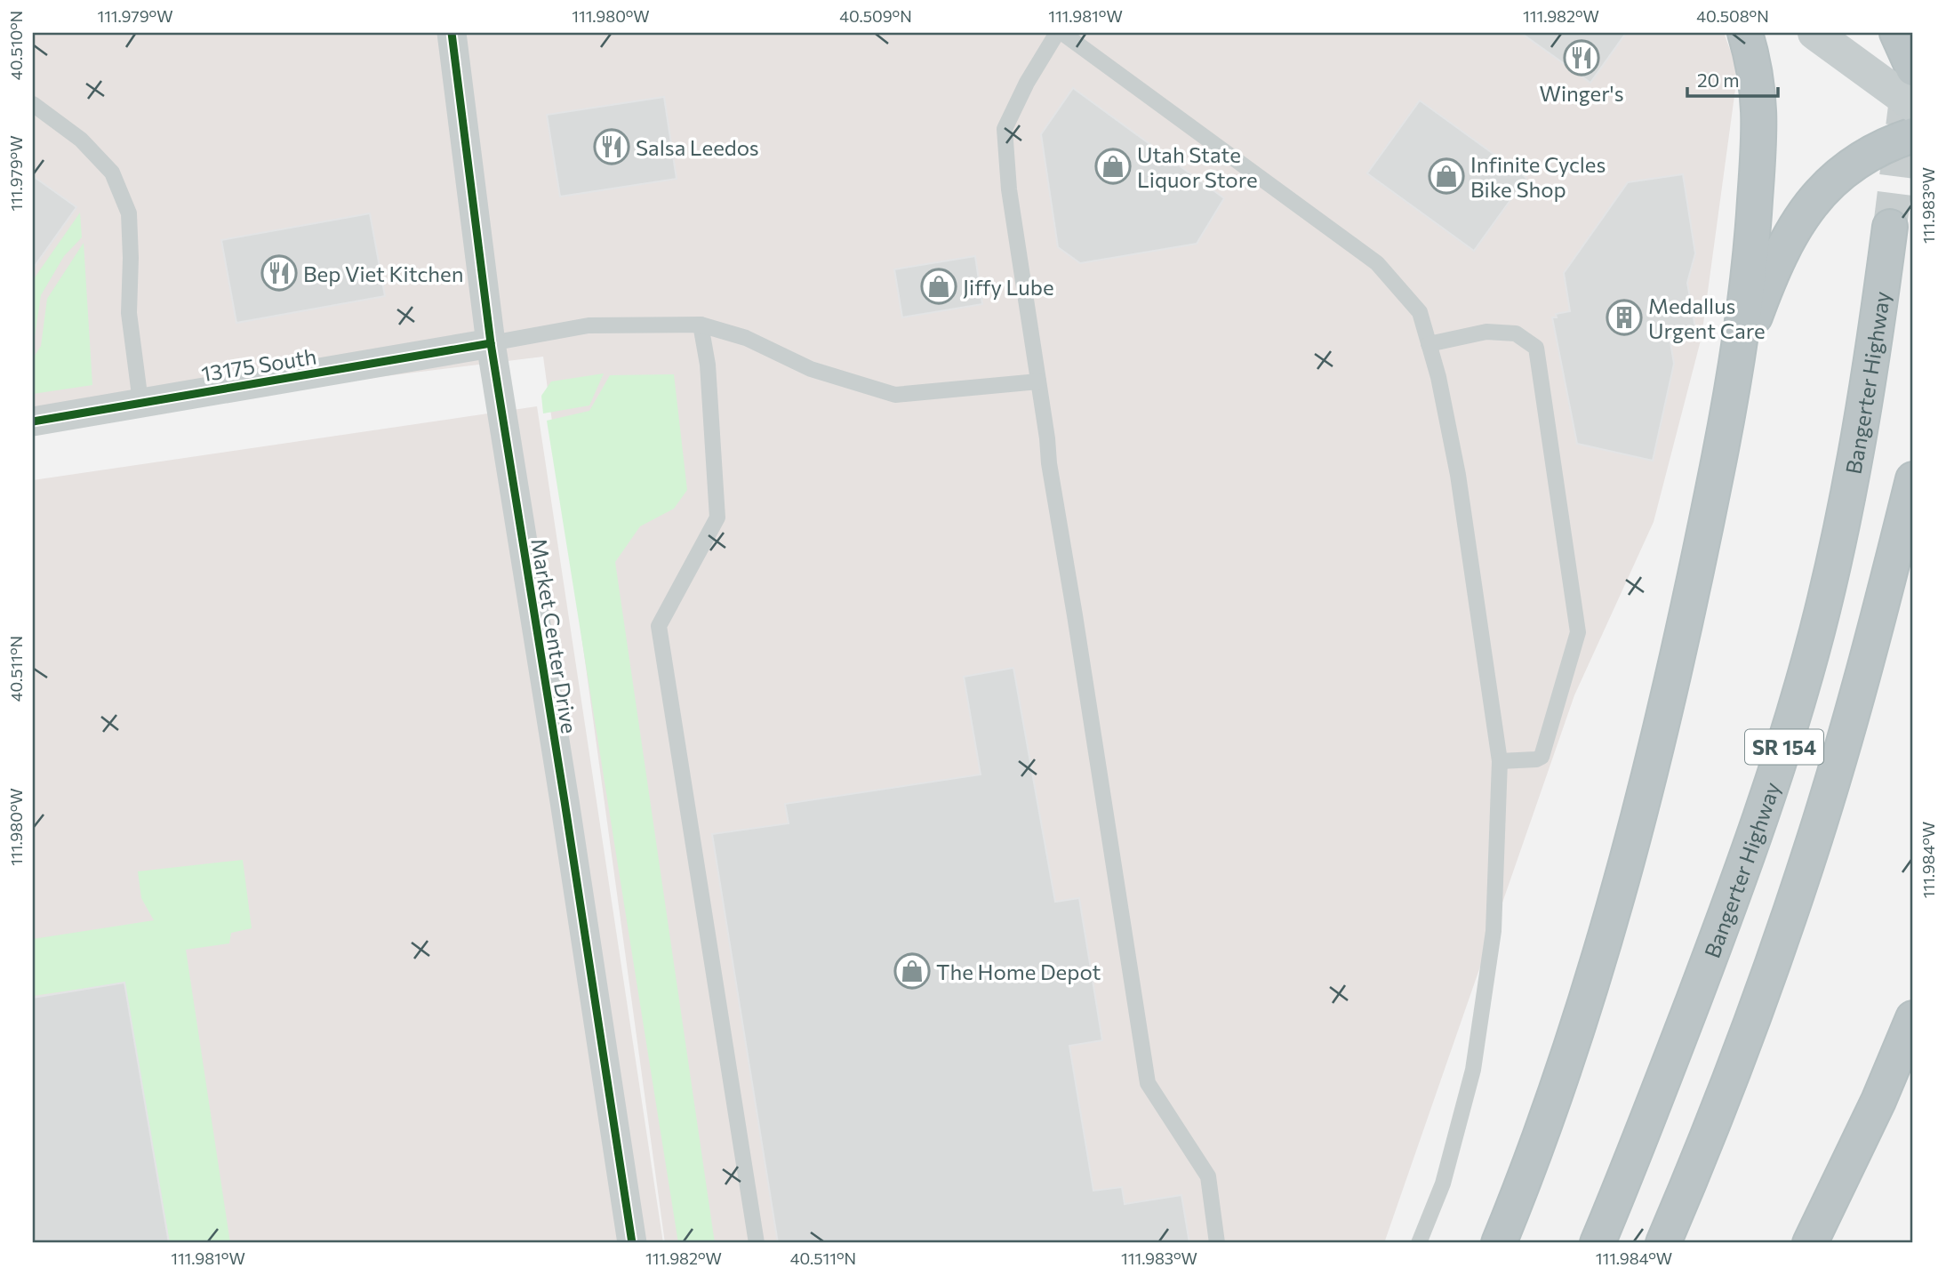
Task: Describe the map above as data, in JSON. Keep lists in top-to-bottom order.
{
  "streets": {
    "highway": ["Bangerter Highway", "SR 154"],
    "street": ["13175 South", "Market Center Drive"]
  },
  "crossings": [
    ["13175 South", "Market Center Drive"]
  ],
  "places": {
    "restaurant": ["Winger's", "Salsa Leedos", "Bep Viet Kitchen"],
    "shop": [
      "Utah State Liquor Store",
      "Infinite Cycles Bike Shop",
      "Jiffy Lube",
      "The Home Depot"
    ],
    "building": ["Medallus Urgent Care"]
  },
  "scale_bar": "20 m",
  "coordinates": [
    "111.979°W",
    "111.980°W",
    "40.509°N",
    "111.981°W",
    "111.982°W",
    "40.508°N",
    "40.510°N",
    "111.983°W",
    "40.511°N",
    "111.984°W"
  ]
}
